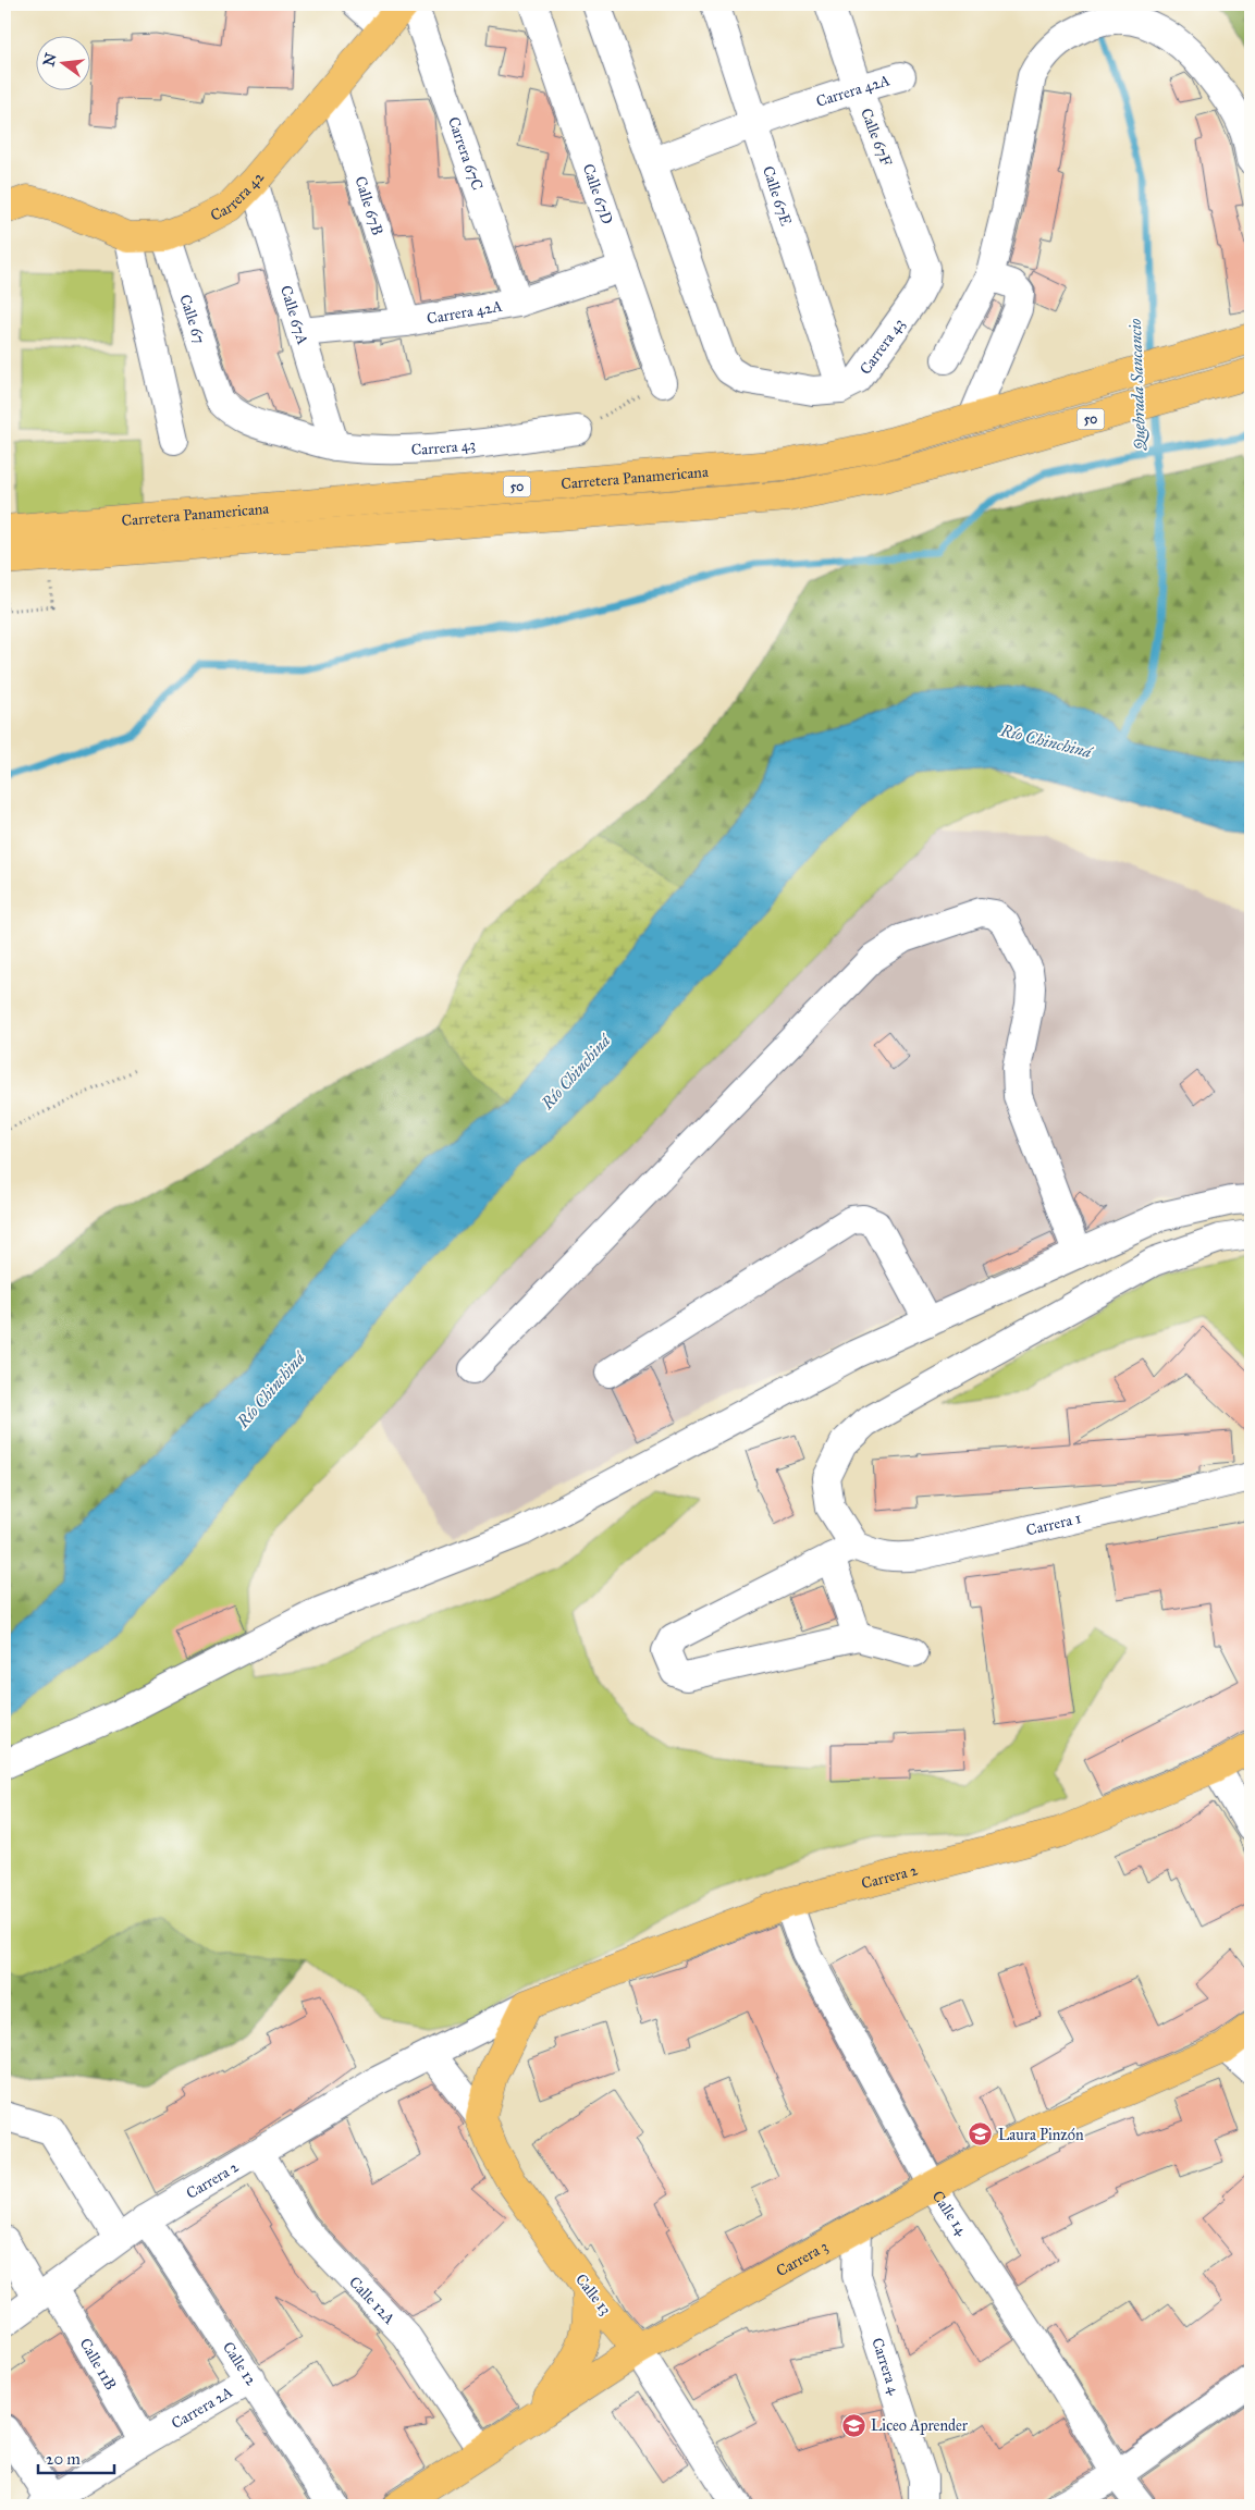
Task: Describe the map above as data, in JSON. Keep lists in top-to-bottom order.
{
  "streets": {
    "main road": [
      "Carrera 42",
      "50",
      "Carretera Panamericana",
      "Carrera 2",
      "Carrera 3",
      "Calle 13"
    ],
    "street": [
      "Carrera 42A",
      "Calle 67F",
      "Carrera 67C",
      "Calle 67D",
      "Calle 67E",
      "Calle 67B",
      "Calle 67A",
      "Calle 67",
      "Carrera 43",
      "Carrera 1",
      "Calle 14",
      "Calle 12A",
      "Calle 12",
      "Calle 11B",
      "Carrera 4",
      "Carrera 2A"
    ]
  },
  "crossings": [
    ["Carrera 42A", "Calle 67F"],
    ["Carrera 42A", "Carrera 67C"],
    ["Carrera 42A", "Calle 67D"],
    ["Carrera 42A", "Calle 67E"],
    ["Carrera 42A", "Calle 67B"],
    ["Carrera 42A", "Calle 67A"],
    ["Calle 67F", "Carrera 43"],
    ["Carrera 42", "Calle 67B"],
    ["Carrera 42", "Calle 67A"],
    ["Carrera 42", "Calle 67"],
    ["Calle 67E", "Carrera 43"],
    ["Calle 67A", "Carrera 43"],
    ["Calle 67", "Carrera 43"],
    ["Carrera 2", "Calle 14"],
    ["Carrera 2", "Calle 12A"],
    ["Carrera 2", "Calle 12"],
    ["Carrera 2", "Calle 11B"],
    ["Calle 14", "Carrera 3"],
    ["Carrera 3", "Calle 13"],
    ["Carrera 3", "Calle 12A"],
    ["Carrera 3", "Carrera 4"],
    ["Calle 12", "Carrera 2A"],
    ["Calle 11B", "Carrera 2A"]
  ],
  "water": ["Quebrada Sancancio", "Río Chinchiná"],
  "places": {
    "school or university": ["Laura Pinzón", "Liceo Aprender"]
  },
  "scale_bar": "20 m",
  "north": "left"
}
